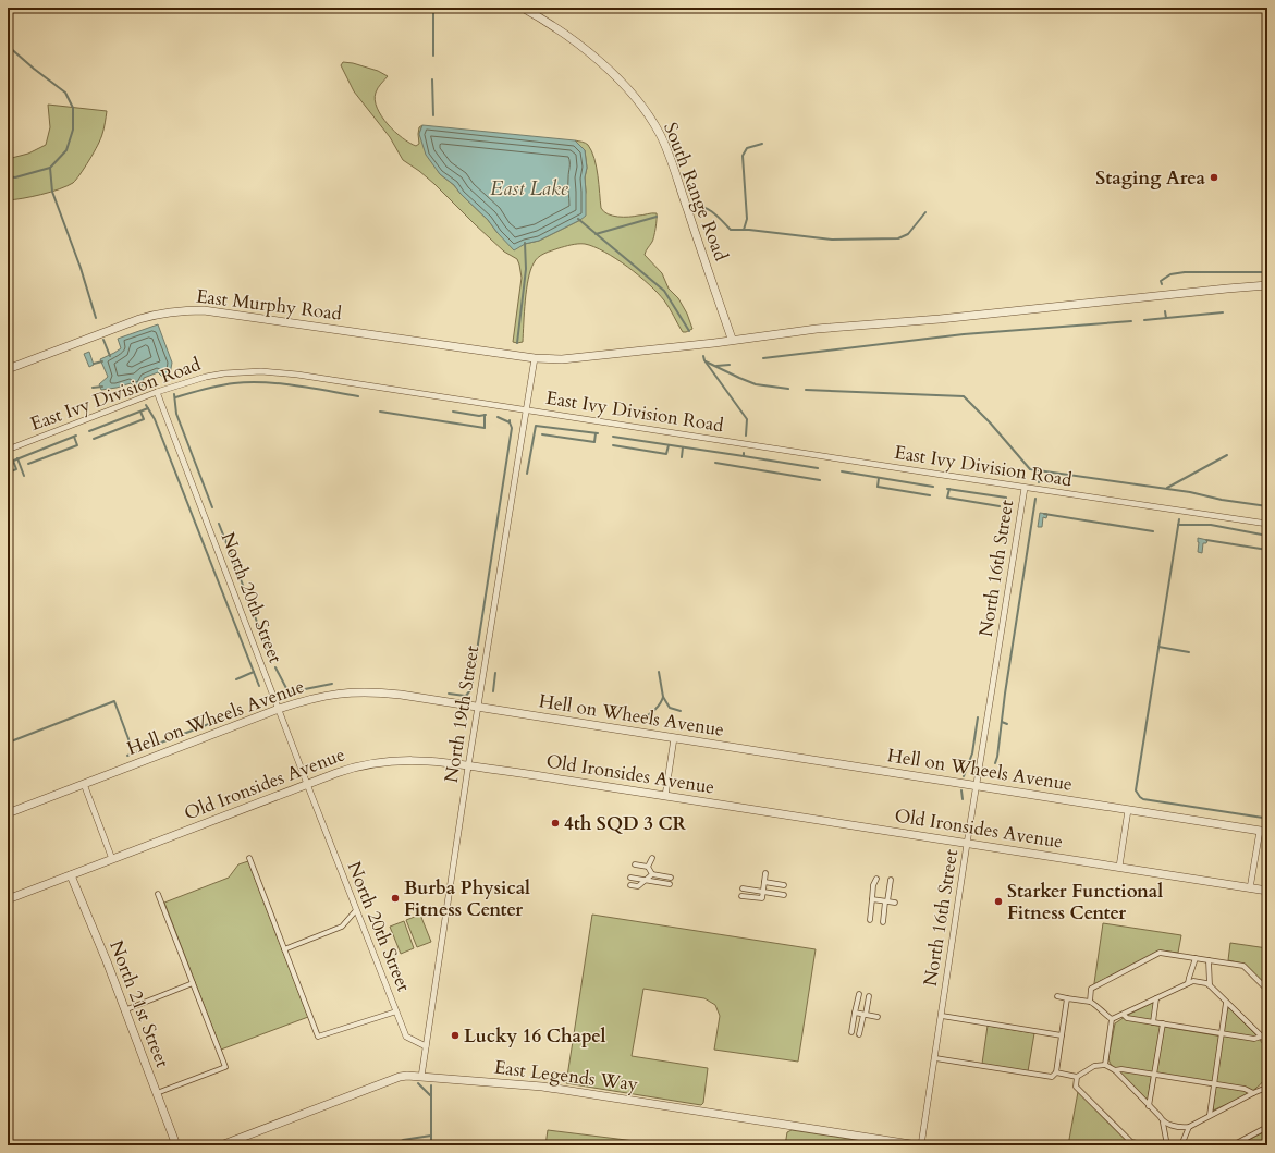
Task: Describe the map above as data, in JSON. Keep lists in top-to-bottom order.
{
  "streets": {
    "street": [
      "South Range Road",
      "East Murphy Road",
      "East Ivy Division Road",
      "North 16th Street",
      "North 20th Street",
      "North 19th Street",
      "Hell on Wheels Avenue",
      "Old Ironsides Avenue",
      "North 21st Street",
      "East Legends Way"
    ]
  },
  "crossings": [
    ["South Range Road", "East Murphy Road"],
    ["East Murphy Road", "North 19th Street"],
    ["East Ivy Division Road", "North 16th Street"],
    ["East Ivy Division Road", "North 20th Street"],
    ["East Ivy Division Road", "North 19th Street"],
    ["North 16th Street", "Hell on Wheels Avenue"],
    ["North 16th Street", "Old Ironsides Avenue"],
    ["North 16th Street", "East Legends Way"],
    ["North 20th Street", "North 19th Street"],
    ["North 20th Street", "Hell on Wheels Avenue"],
    ["North 20th Street", "Old Ironsides Avenue"],
    ["North 19th Street", "Hell on Wheels Avenue"],
    ["North 19th Street", "Old Ironsides Avenue"],
    ["North 19th Street", "East Legends Way"],
    ["Old Ironsides Avenue", "North 21st Street"]
  ],
  "water": ["East Lake"],
  "places": [
    "Staging Area",
    "4th SQD 3 CR",
    "Burba Physical Fitness Center",
    "Starker Functional Fitness Center",
    "Lucky 16 Chapel"
  ]
}
